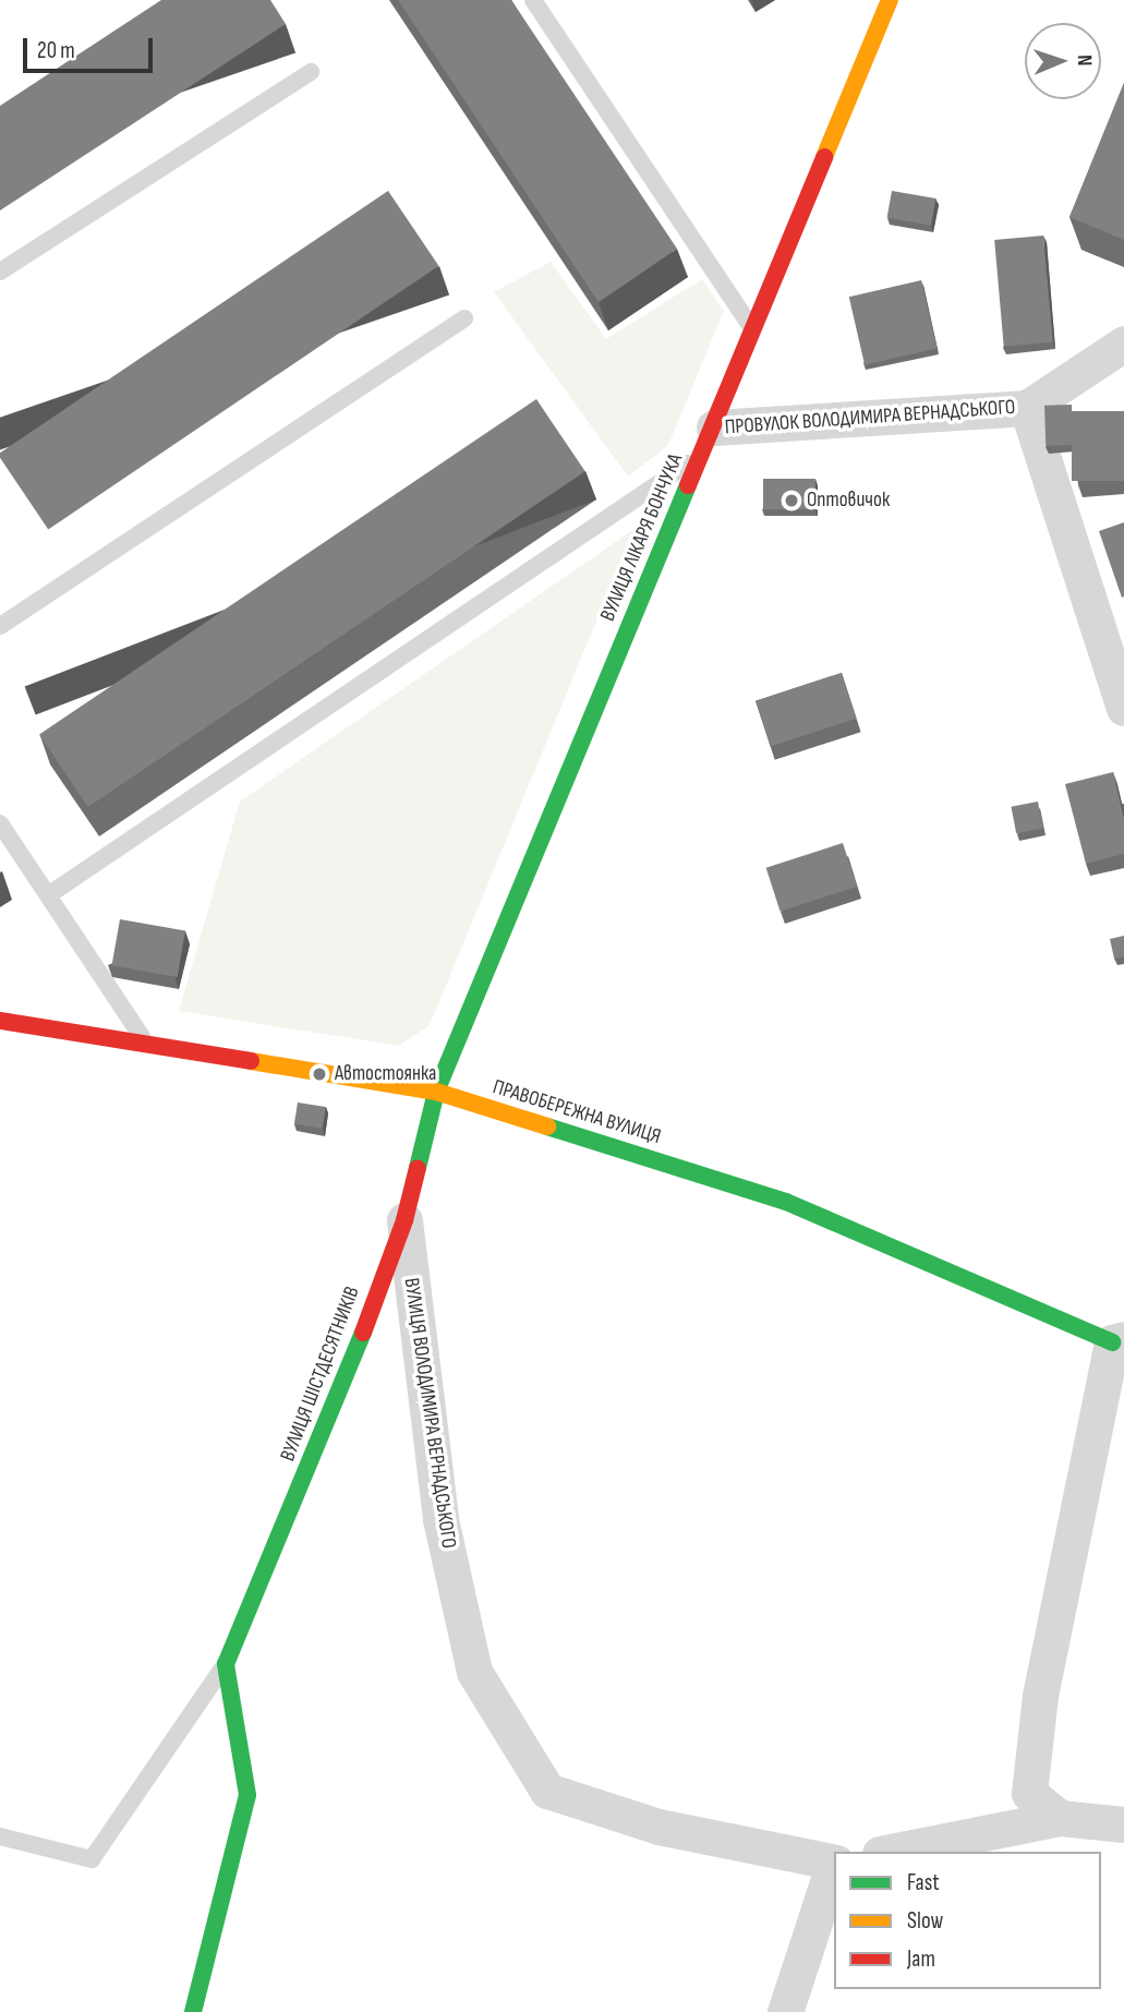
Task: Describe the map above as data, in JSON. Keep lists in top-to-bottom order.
{
  "streets": {
    "street": [
      "ПРОВУЛОК ВОЛОДИМИРА ВЕРНАДСЬКОГО",
      "ВУЛИЦЯ ЛІКАРЯ БОНЧУКА",
      "ПРАВОБЕРЕЖНА ВУЛИЦЯ",
      "ВУЛИЦЯ ШІСТДЕСЯТНИКІВ",
      "ВУЛИЦЯ ВОЛОДИМИРА ВЕРНАДСЬКОГО"
    ]
  },
  "crossings": [
    ["ПРОВУЛОК ВОЛОДИМИРА ВЕРНАДСЬКОГО", "ВУЛИЦЯ ЛІКАРЯ БОНЧУКА"],
    ["ВУЛИЦЯ ЛІКАРЯ БОНЧУКА", "ПРАВОБЕРЕЖНА ВУЛИЦЯ"],
    ["ВУЛИЦЯ ЛІКАРЯ БОНЧУКА", "ВУЛИЦЯ ШІСТДЕСЯТНИКІВ"],
    ["ПРАВОБЕРЕЖНА ВУЛИЦЯ", "ВУЛИЦЯ ШІСТДЕСЯТНИКІВ"],
    ["ВУЛИЦЯ ШІСТДЕСЯТНИКІВ", "ВУЛИЦЯ ВОЛОДИМИРА ВЕРНАДСЬКОГО"]
  ],
  "places": ["Оптовичок", "Автостоянка"],
  "legend": ["Fast", "Slow", "Jam"],
  "scale_bar": "20 m",
  "north": "right"
}
